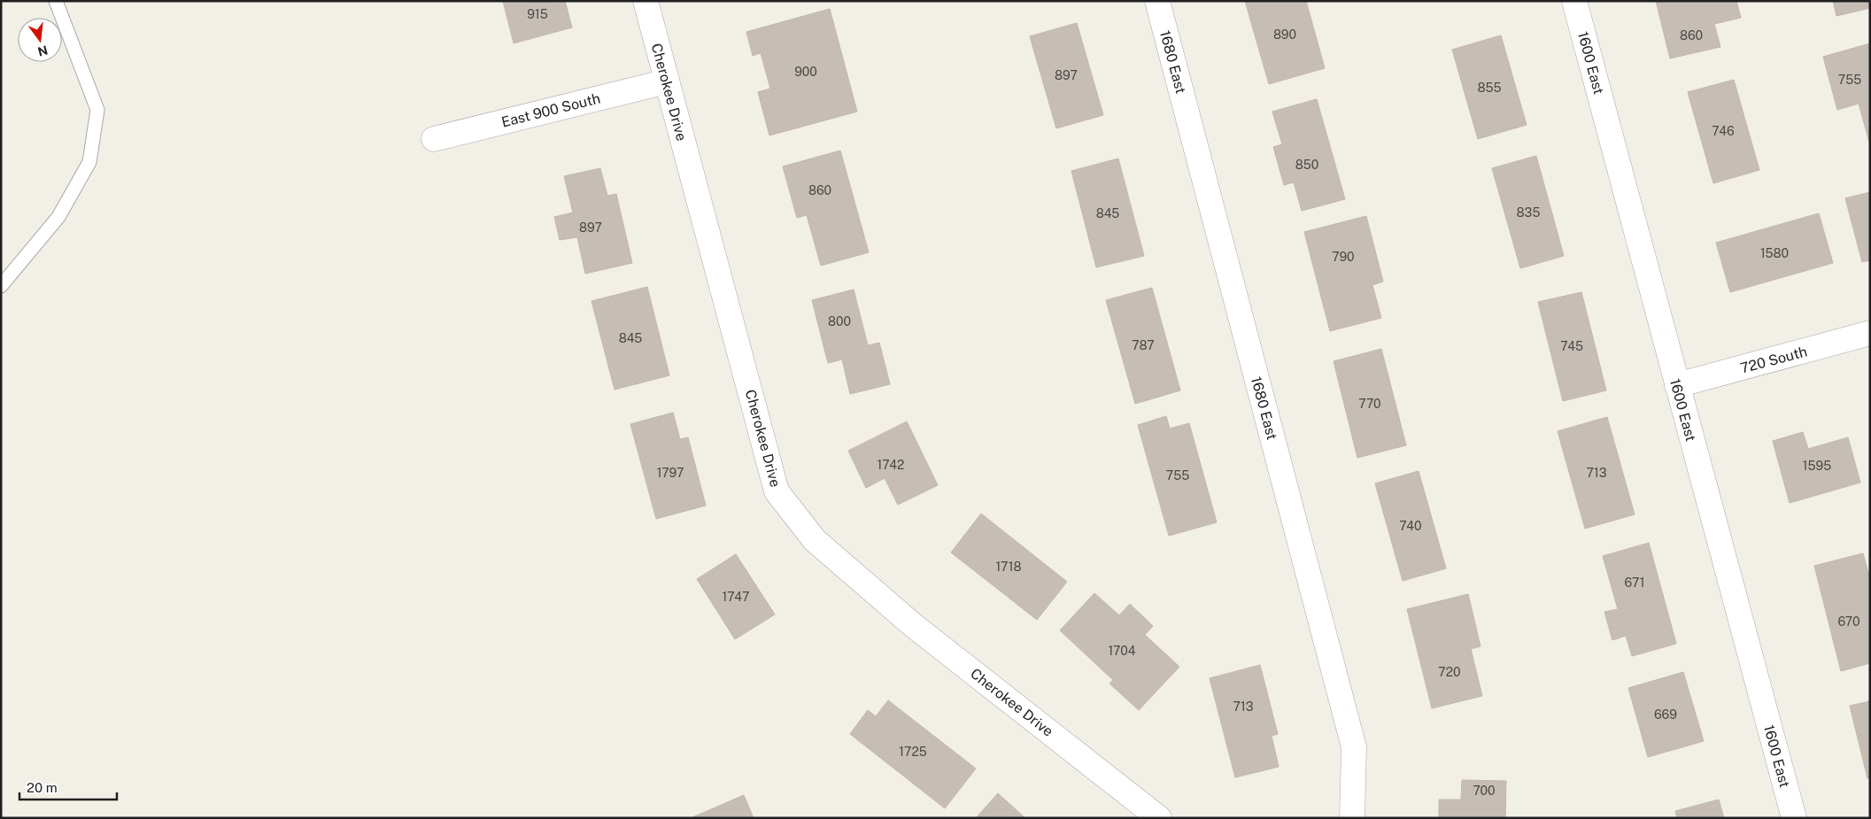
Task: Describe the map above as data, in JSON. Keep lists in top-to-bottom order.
{
  "streets": {
    "street": [
      "1680 East",
      "1600 East",
      "Cherokee Drive",
      "East 900 South",
      "720 South"
    ]
  },
  "crossings": [
    ["1600 East", "720 South"],
    ["Cherokee Drive", "East 900 South"]
  ],
  "house_numbers": [
    "915",
    "890",
    "860",
    "900",
    "897",
    "755",
    "855",
    "746",
    "850",
    "860",
    "835",
    "845",
    "897",
    "1580",
    "790",
    "800",
    "845",
    "787",
    "745",
    "770",
    "1742",
    "1595",
    "1797",
    "713",
    "755",
    "740",
    "1718",
    "671",
    "1747",
    "670",
    "1704",
    "720",
    "713",
    "669",
    "1725",
    "700"
  ],
  "scale_bar": "20 m",
  "north": "bottom"
}
